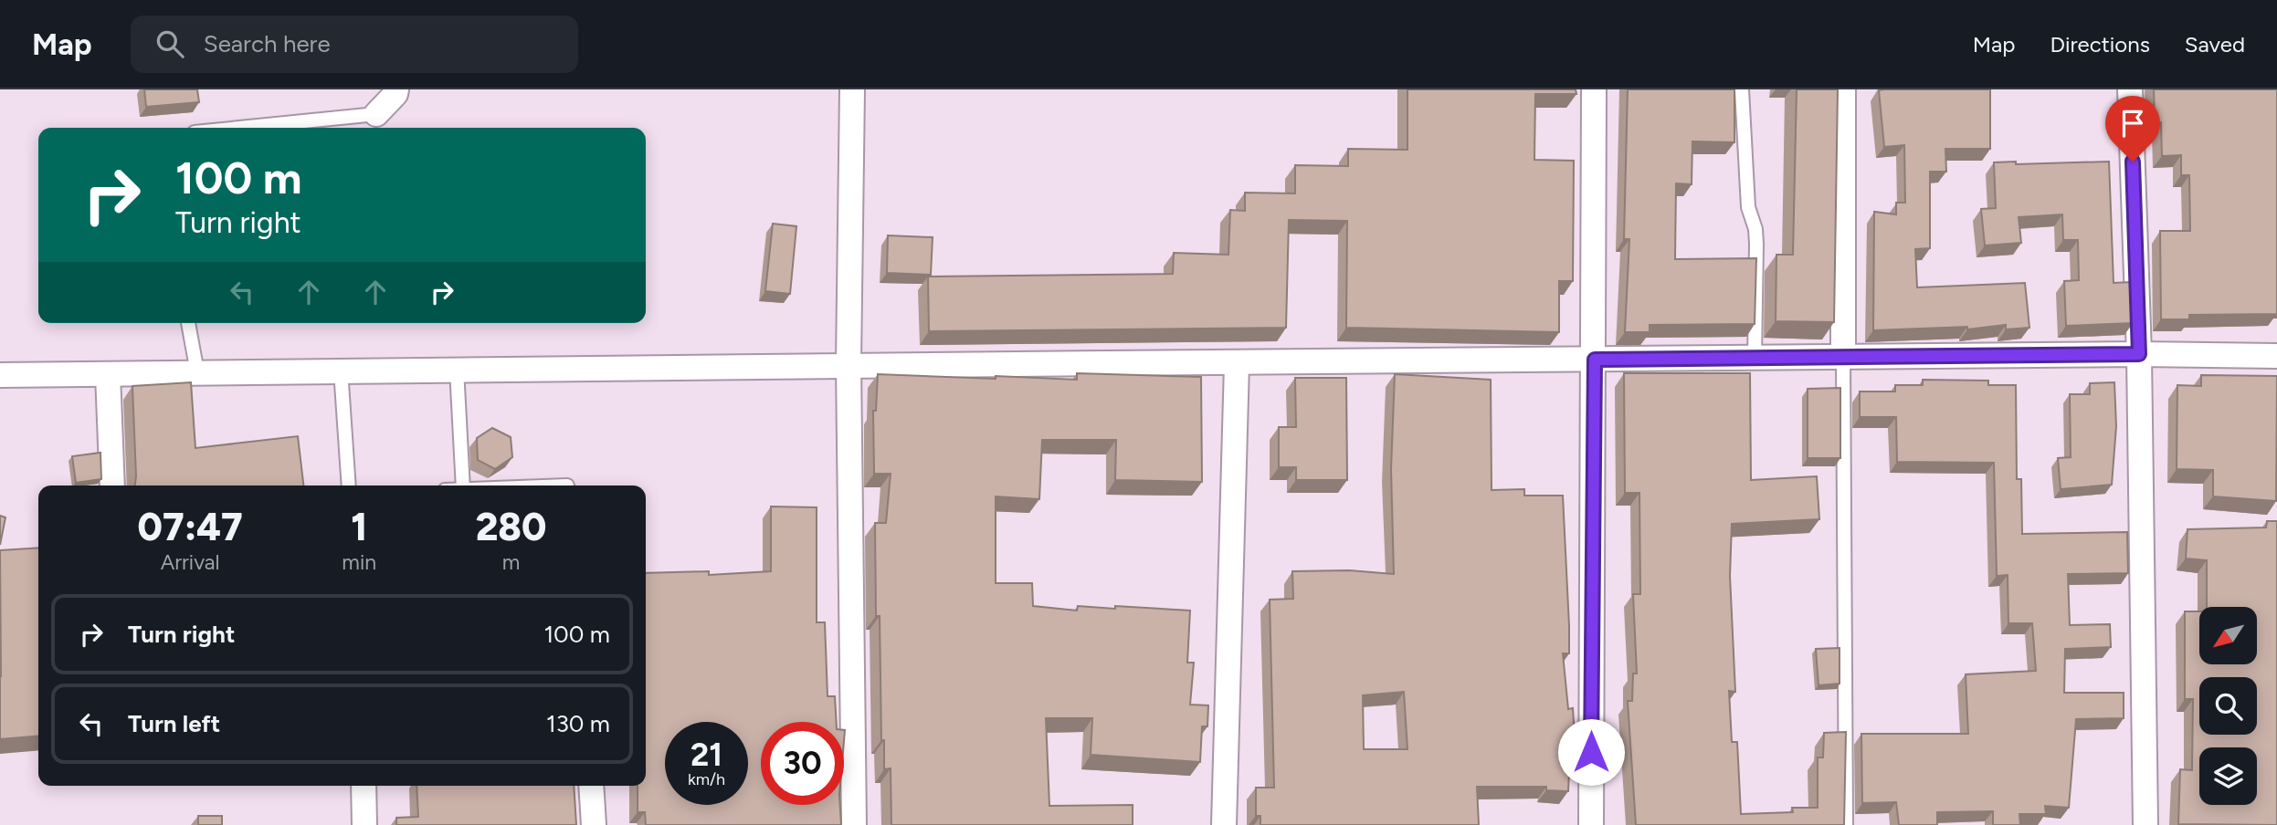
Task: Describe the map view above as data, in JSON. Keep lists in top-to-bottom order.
{
  "north": "bottom left",
  "page": {
    "header": "Map",
    "search": "Search here",
    "nav": ["Map", "Directions", "Saved"],
    "turn": ["100 m", "Turn right"],
    "eta": [
      "07:47",
      "Arrival",
      "1",
      "min",
      "280",
      "m"
    ],
    "list": [
      {
        "name": "Turn right",
        "value": "100 m"
      },
      {
        "name": "Turn left",
        "value": "130 m"
      }
    ],
    "speed": "21 km/h",
    "limit": "30"
  }
}
